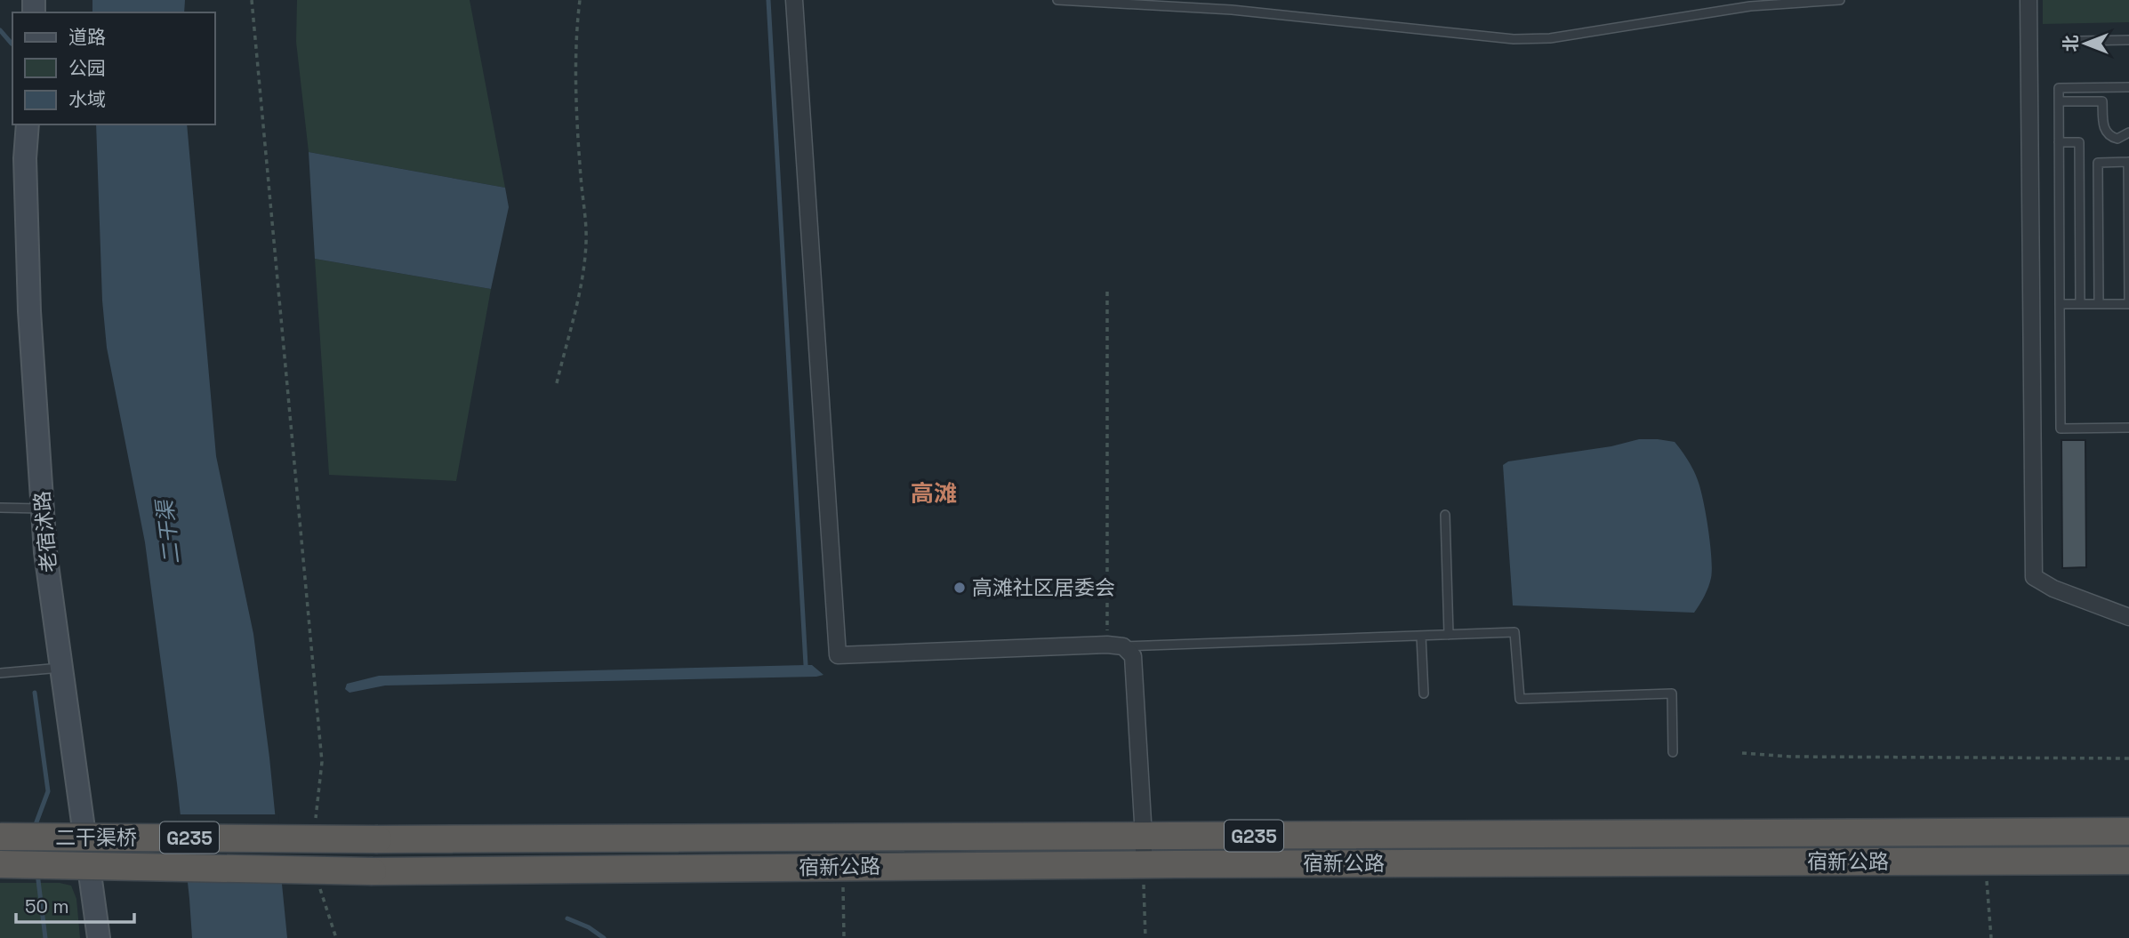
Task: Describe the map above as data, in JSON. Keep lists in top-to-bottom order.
{
  "streets": {
    "highway": ["G235", "二干渠桥", "宿新公路"],
    "main road": ["老宿沭路"]
  },
  "crossings": [
    ["二干渠桥", "宿新公路"]
  ],
  "districts": ["高滩"],
  "water": ["二干渠"],
  "places": ["高滩社区居委会"],
  "legend": ["道路", "公园", "水域"],
  "scale_bar": "50 m",
  "north": "left"
}
